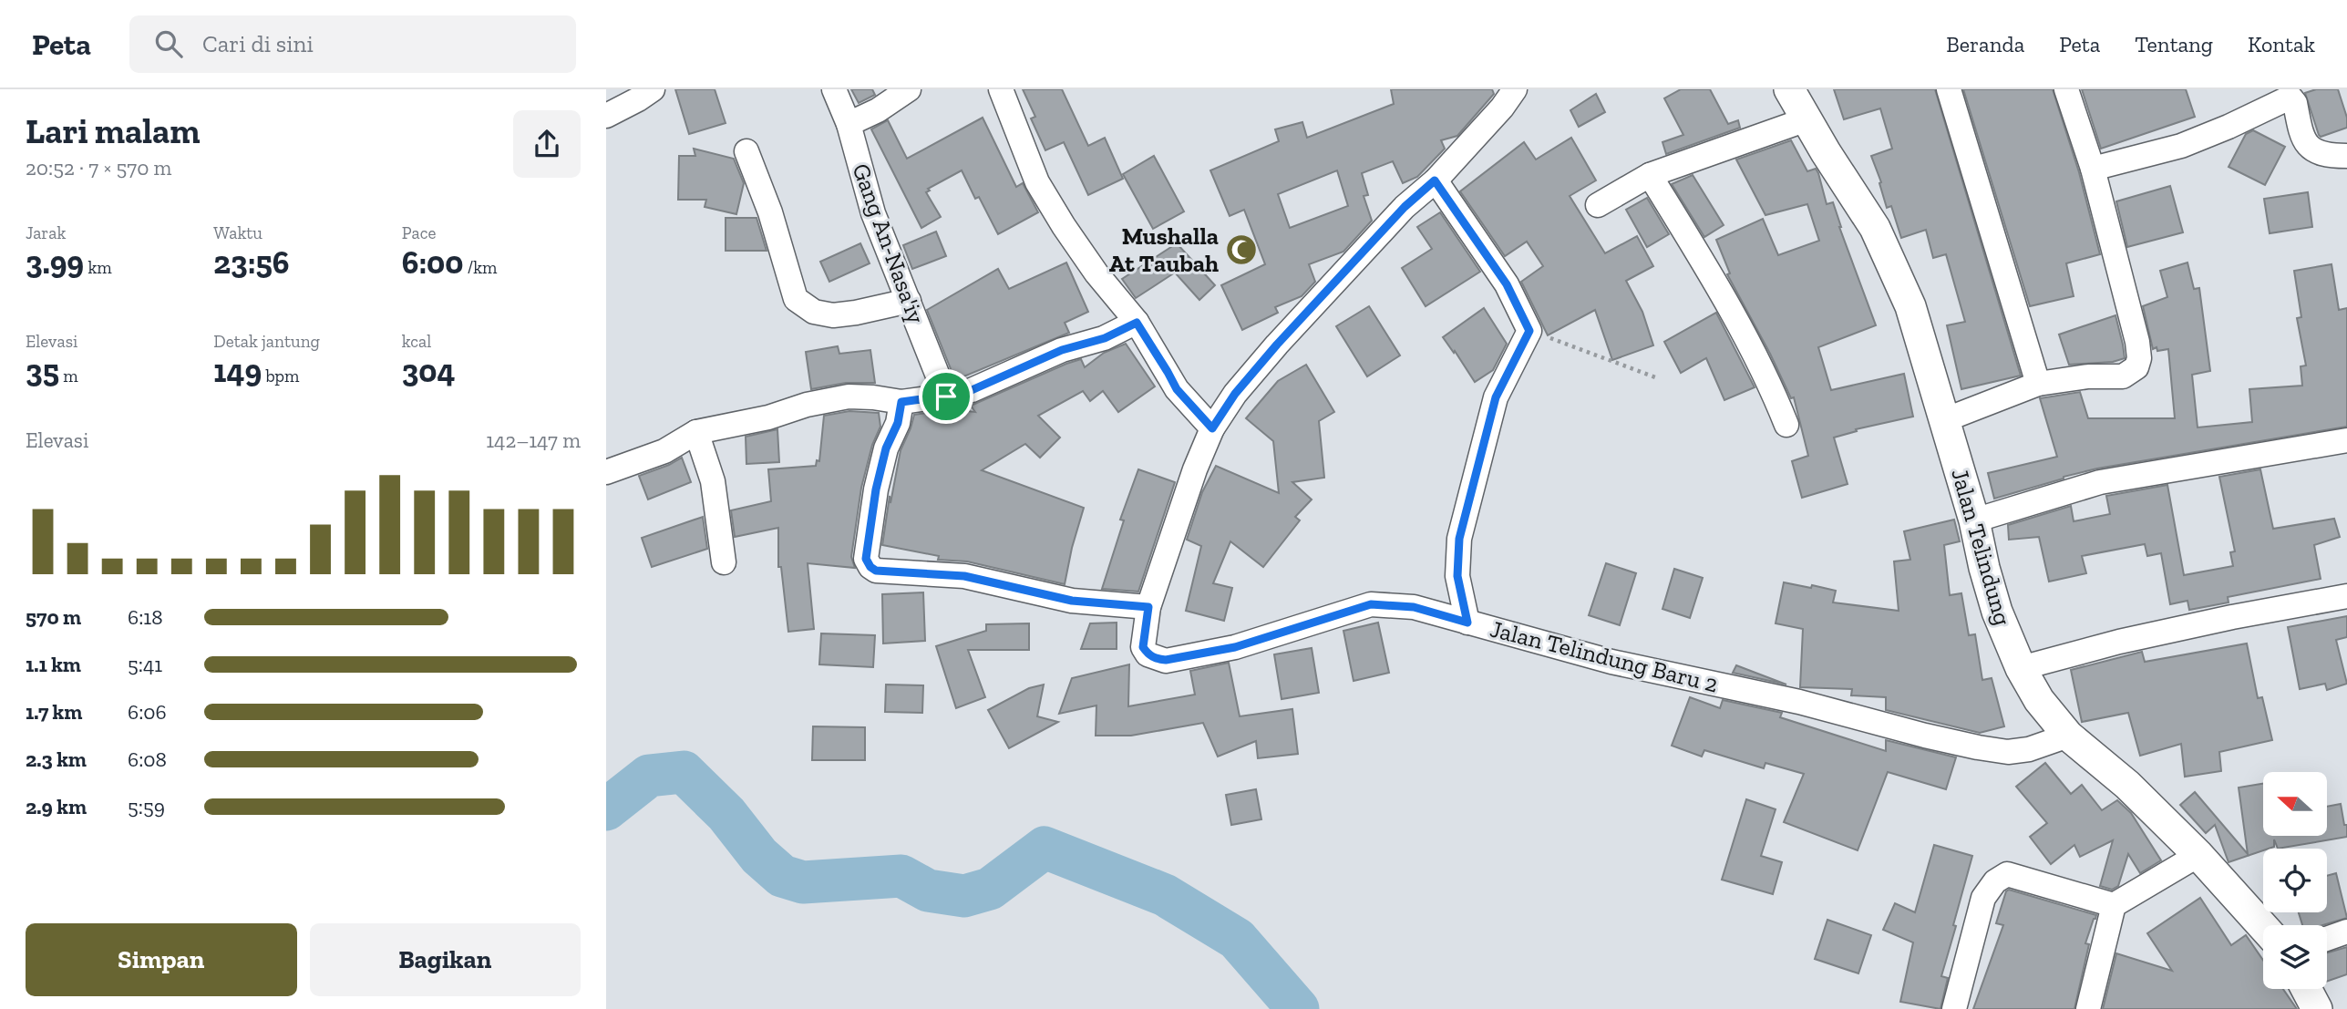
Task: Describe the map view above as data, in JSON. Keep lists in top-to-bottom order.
{
  "streets": {
    "main road": ["Jalan Telindung"],
    "street": ["Gang An-Nasa'iy", "Jalan Telindung Baru 2"]
  },
  "crossings": [
    ["Jalan Telindung", "Jalan Telindung Baru 2"]
  ],
  "places": {
    "mosque": ["Mushalla At Taubah"]
  },
  "north": "left",
  "page": {
    "header": "Peta",
    "search": "Cari di sini",
    "nav": [
      "Beranda",
      "Peta",
      "Tentang",
      "Kontak"
    ],
    "heading": ["Lari malam", "20:52 · 7 × 570 m"],
    "stats": [
      ["Jarak", "3.99 km"],
      ["Waktu", "23:56"],
      ["Pace", "6:00 /km"],
      ["Elevasi", "35 m"],
      ["Detak jantung", "149 bpm"],
      ["kcal", "304"]
    ],
    "chart": ["Elevasi", "142–147 m"],
    "list": [
      {
        "name": "570 m",
        "note": "6:18"
      },
      {
        "name": "1.1 km",
        "note": "5:41"
      },
      {
        "name": "1.7 km",
        "note": "6:06"
      },
      {
        "name": "2.3 km",
        "note": "6:08"
      },
      {
        "name": "2.9 km",
        "note": "5:59"
      }
    ],
    "buttons": ["Simpan", "Bagikan"]
  }
}
